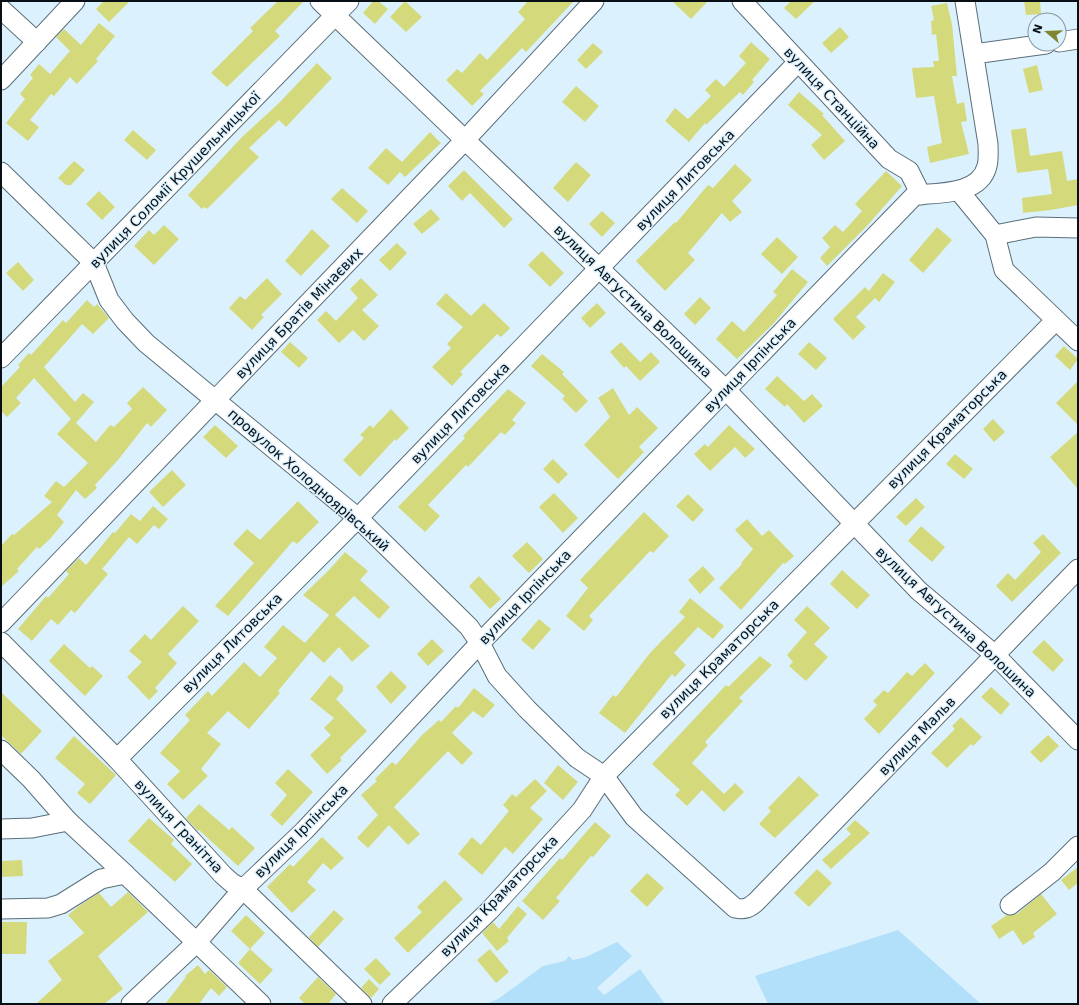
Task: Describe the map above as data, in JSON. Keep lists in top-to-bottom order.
{
  "streets": {
    "street": [
      "вулиця Станційна",
      "вулиця Соломії Крушельницької",
      "вулиця Литовська",
      "вулиця Августина Волошина",
      "вулиця Братів Мінаєвих",
      "вулиця Ірпінська",
      "вулиця Краматорська",
      "провулок Холодноярівський",
      "вулиця Мальв",
      "вулиця Гранітна"
    ]
  },
  "crossings": [
    ["вулиця Станційна", "вулиця Литовська"],
    ["вулиця Станційна", "вулиця Ірпінська"],
    ["вулиця Соломії Крушельницької", "вулиця Августина Волошина"],
    ["вулиця Соломії Крушельницької", "провулок Холодноярівський"],
    ["вулиця Литовська", "вулиця Августина Волошина"],
    ["вулиця Литовська", "провулок Холодноярівський"],
    ["вулиця Литовська", "вулиця Гранітна"],
    ["вулиця Августина Волошина", "вулиця Братів Мінаєвих"],
    ["вулиця Августина Волошина", "вулиця Ірпінська"],
    ["вулиця Августина Волошина", "вулиця Краматорська"],
    ["вулиця Августина Волошина", "вулиця Мальв"],
    ["вулиця Братів Мінаєвих", "провулок Холодноярівський"],
    ["вулиця Ірпінська", "провулок Холодноярівський"],
    ["вулиця Ірпінська", "вулиця Гранітна"],
    ["вулиця Краматорська", "провулок Холодноярівський"],
    ["провулок Холодноярівський", "вулиця Мальв"]
  ],
  "north": "left"
}
